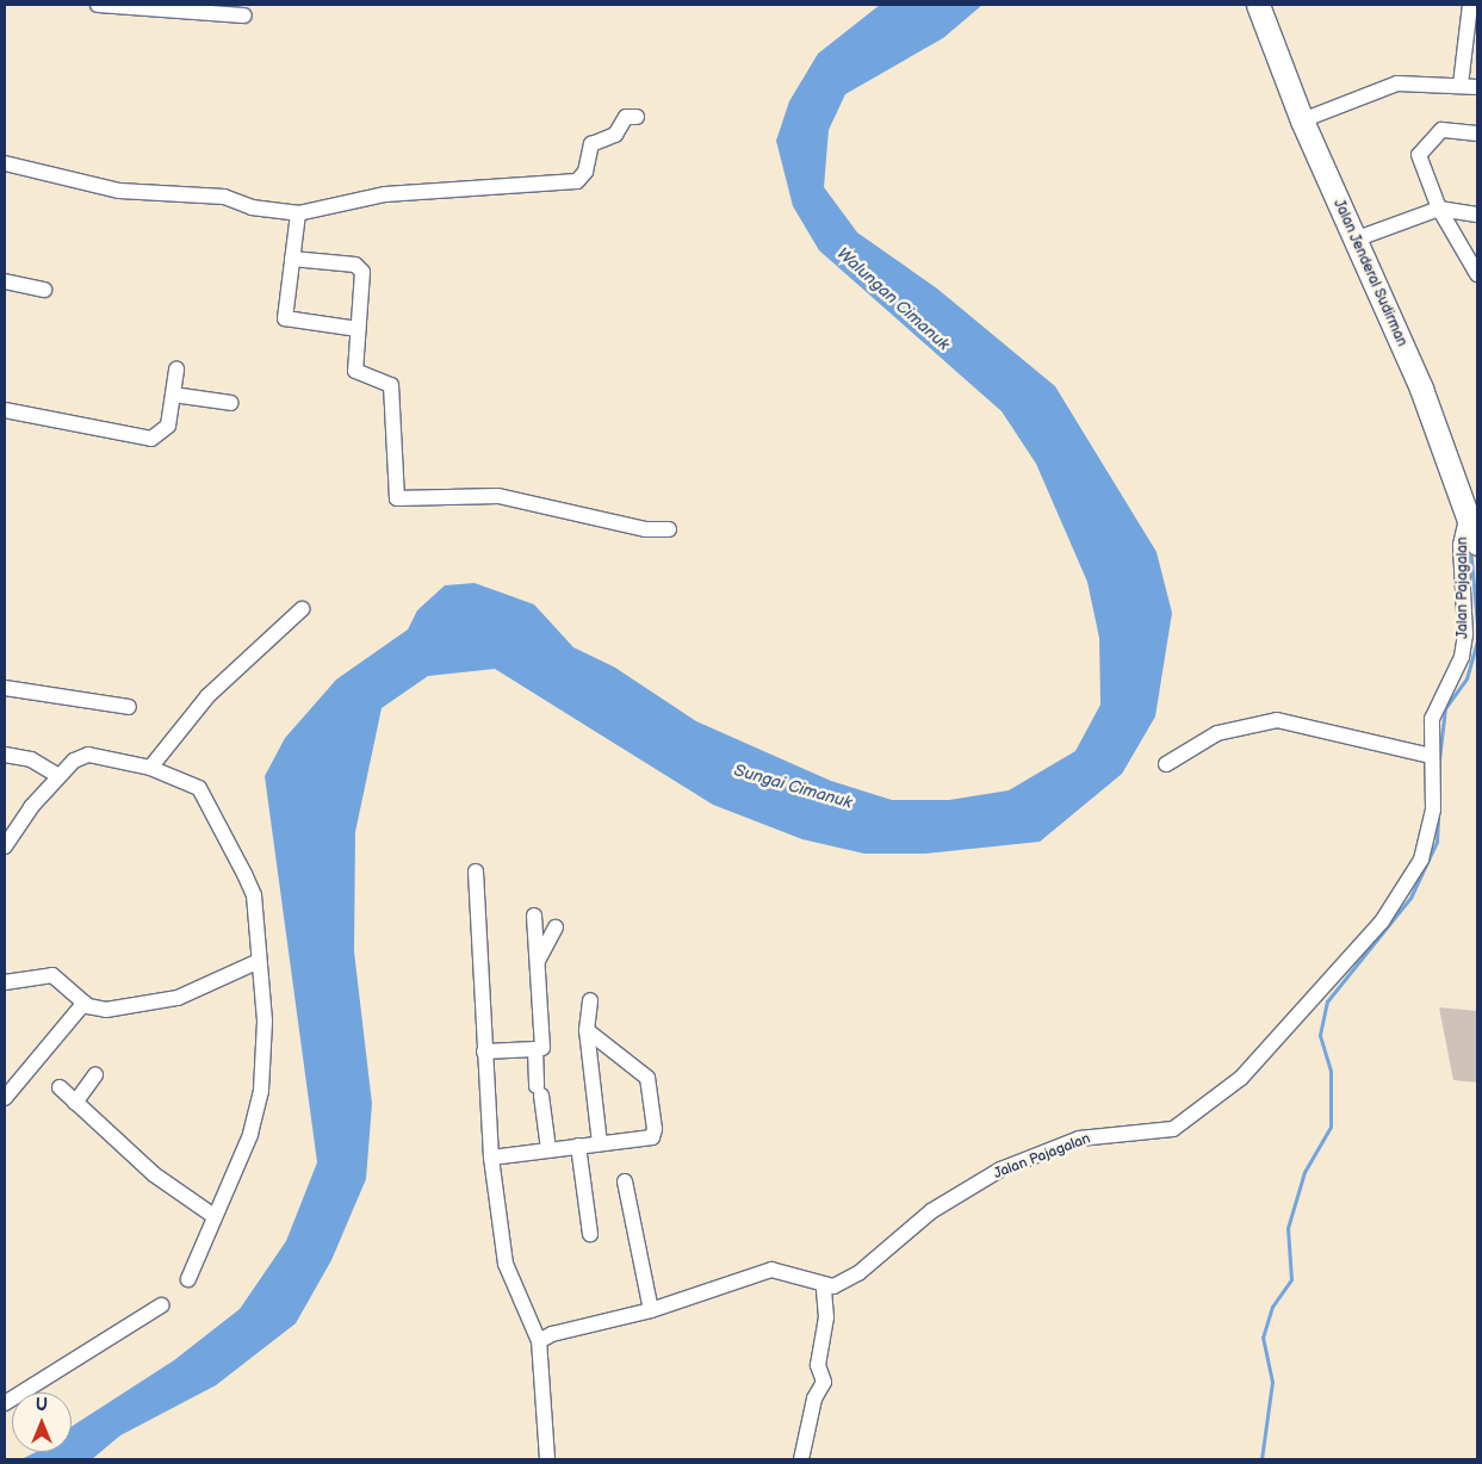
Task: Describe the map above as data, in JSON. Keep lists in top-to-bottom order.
{
  "streets": {
    "main road": ["Jalan Jenderal Sudirman"],
    "street": ["Jalan Pajagalan"]
  },
  "crossings": [
    ["Jalan Jenderal Sudirman", "Jalan Pajagalan"]
  ],
  "water": ["Walungan Cimanuk", "Sungai Cimanuk"],
  "north": "top"
}
